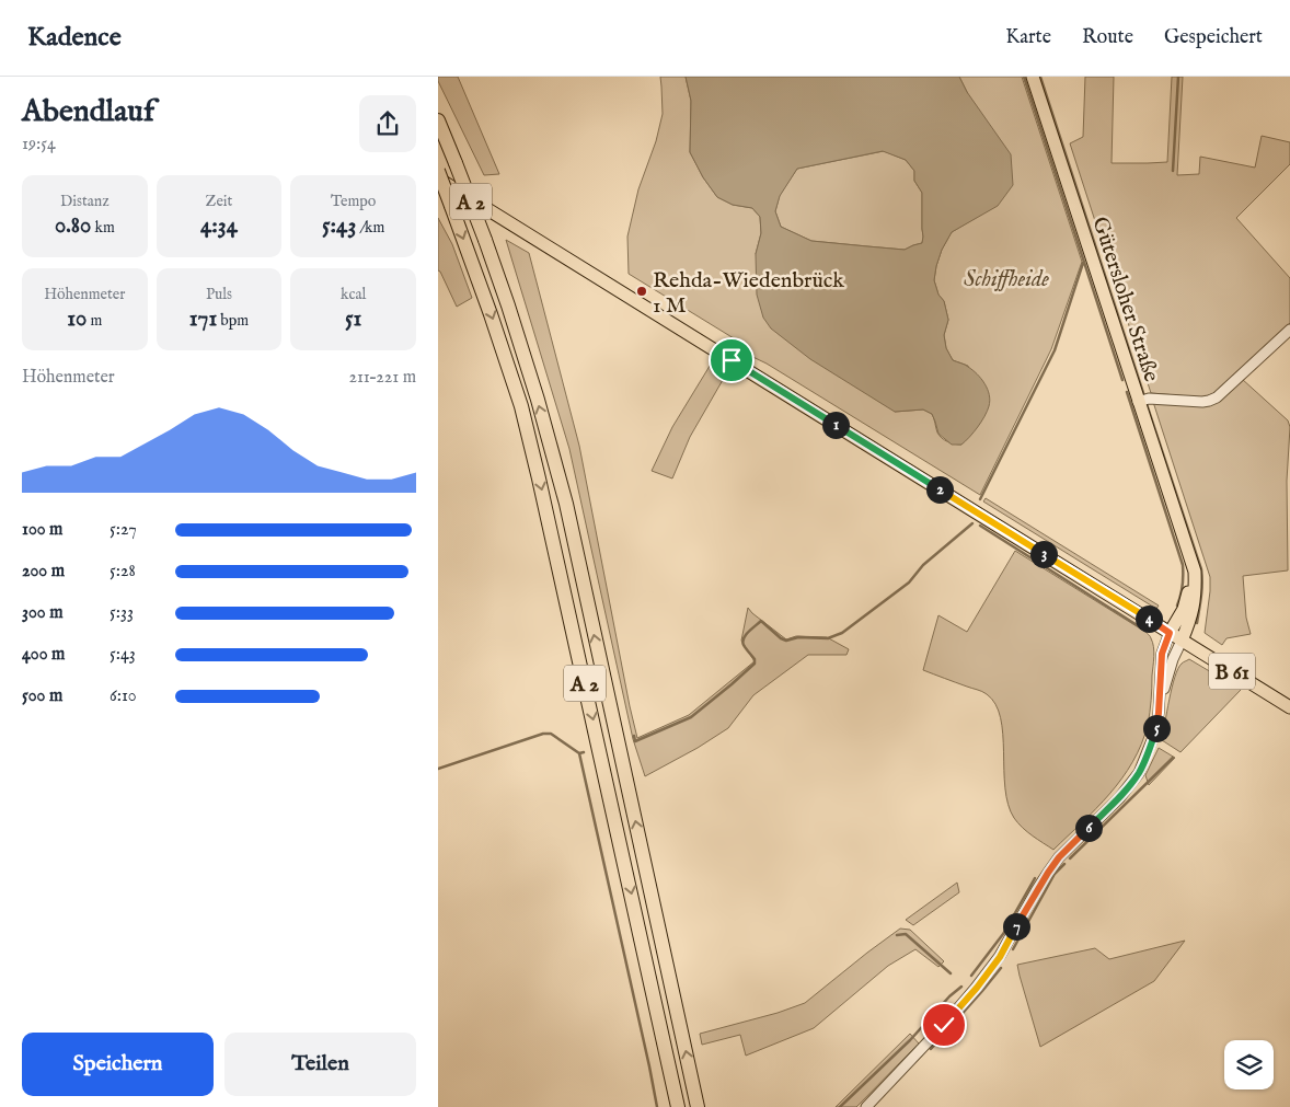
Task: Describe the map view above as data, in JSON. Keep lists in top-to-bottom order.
{
  "streets": {
    "highway": ["A 2"],
    "main road": ["Gütersloher Straße", "B 61"]
  },
  "crossings": [
    ["Gütersloher Straße", "B 61"]
  ],
  "parks": ["Schiffheide"],
  "places": ["Rehda-Wiedenbrück 1 M"],
  "page": {
    "header": "Kadence",
    "nav": ["Karte", "Route", "Gespeichert"],
    "heading": ["Abendlauf", "19:54"],
    "stats": [
      ["Distanz", "0.80 km"],
      ["Zeit", "4:34"],
      ["Tempo", "5:43 /km"],
      ["Höhenmeter", "10 m"],
      ["Puls", "171 bpm"],
      ["kcal", "51"]
    ],
    "chart": ["Höhenmeter", "211–221 m"],
    "pins": [
      "1",
      "2",
      "3",
      "4",
      "5",
      "6",
      "7"
    ],
    "list": [
      {
        "name": "100 m",
        "note": "5:27"
      },
      {
        "name": "200 m",
        "note": "5:28"
      },
      {
        "name": "300 m",
        "note": "5:33"
      },
      {
        "name": "400 m",
        "note": "5:43"
      },
      {
        "name": "500 m",
        "note": "6:10"
      }
    ],
    "buttons": ["Speichern", "Teilen"]
  }
}
